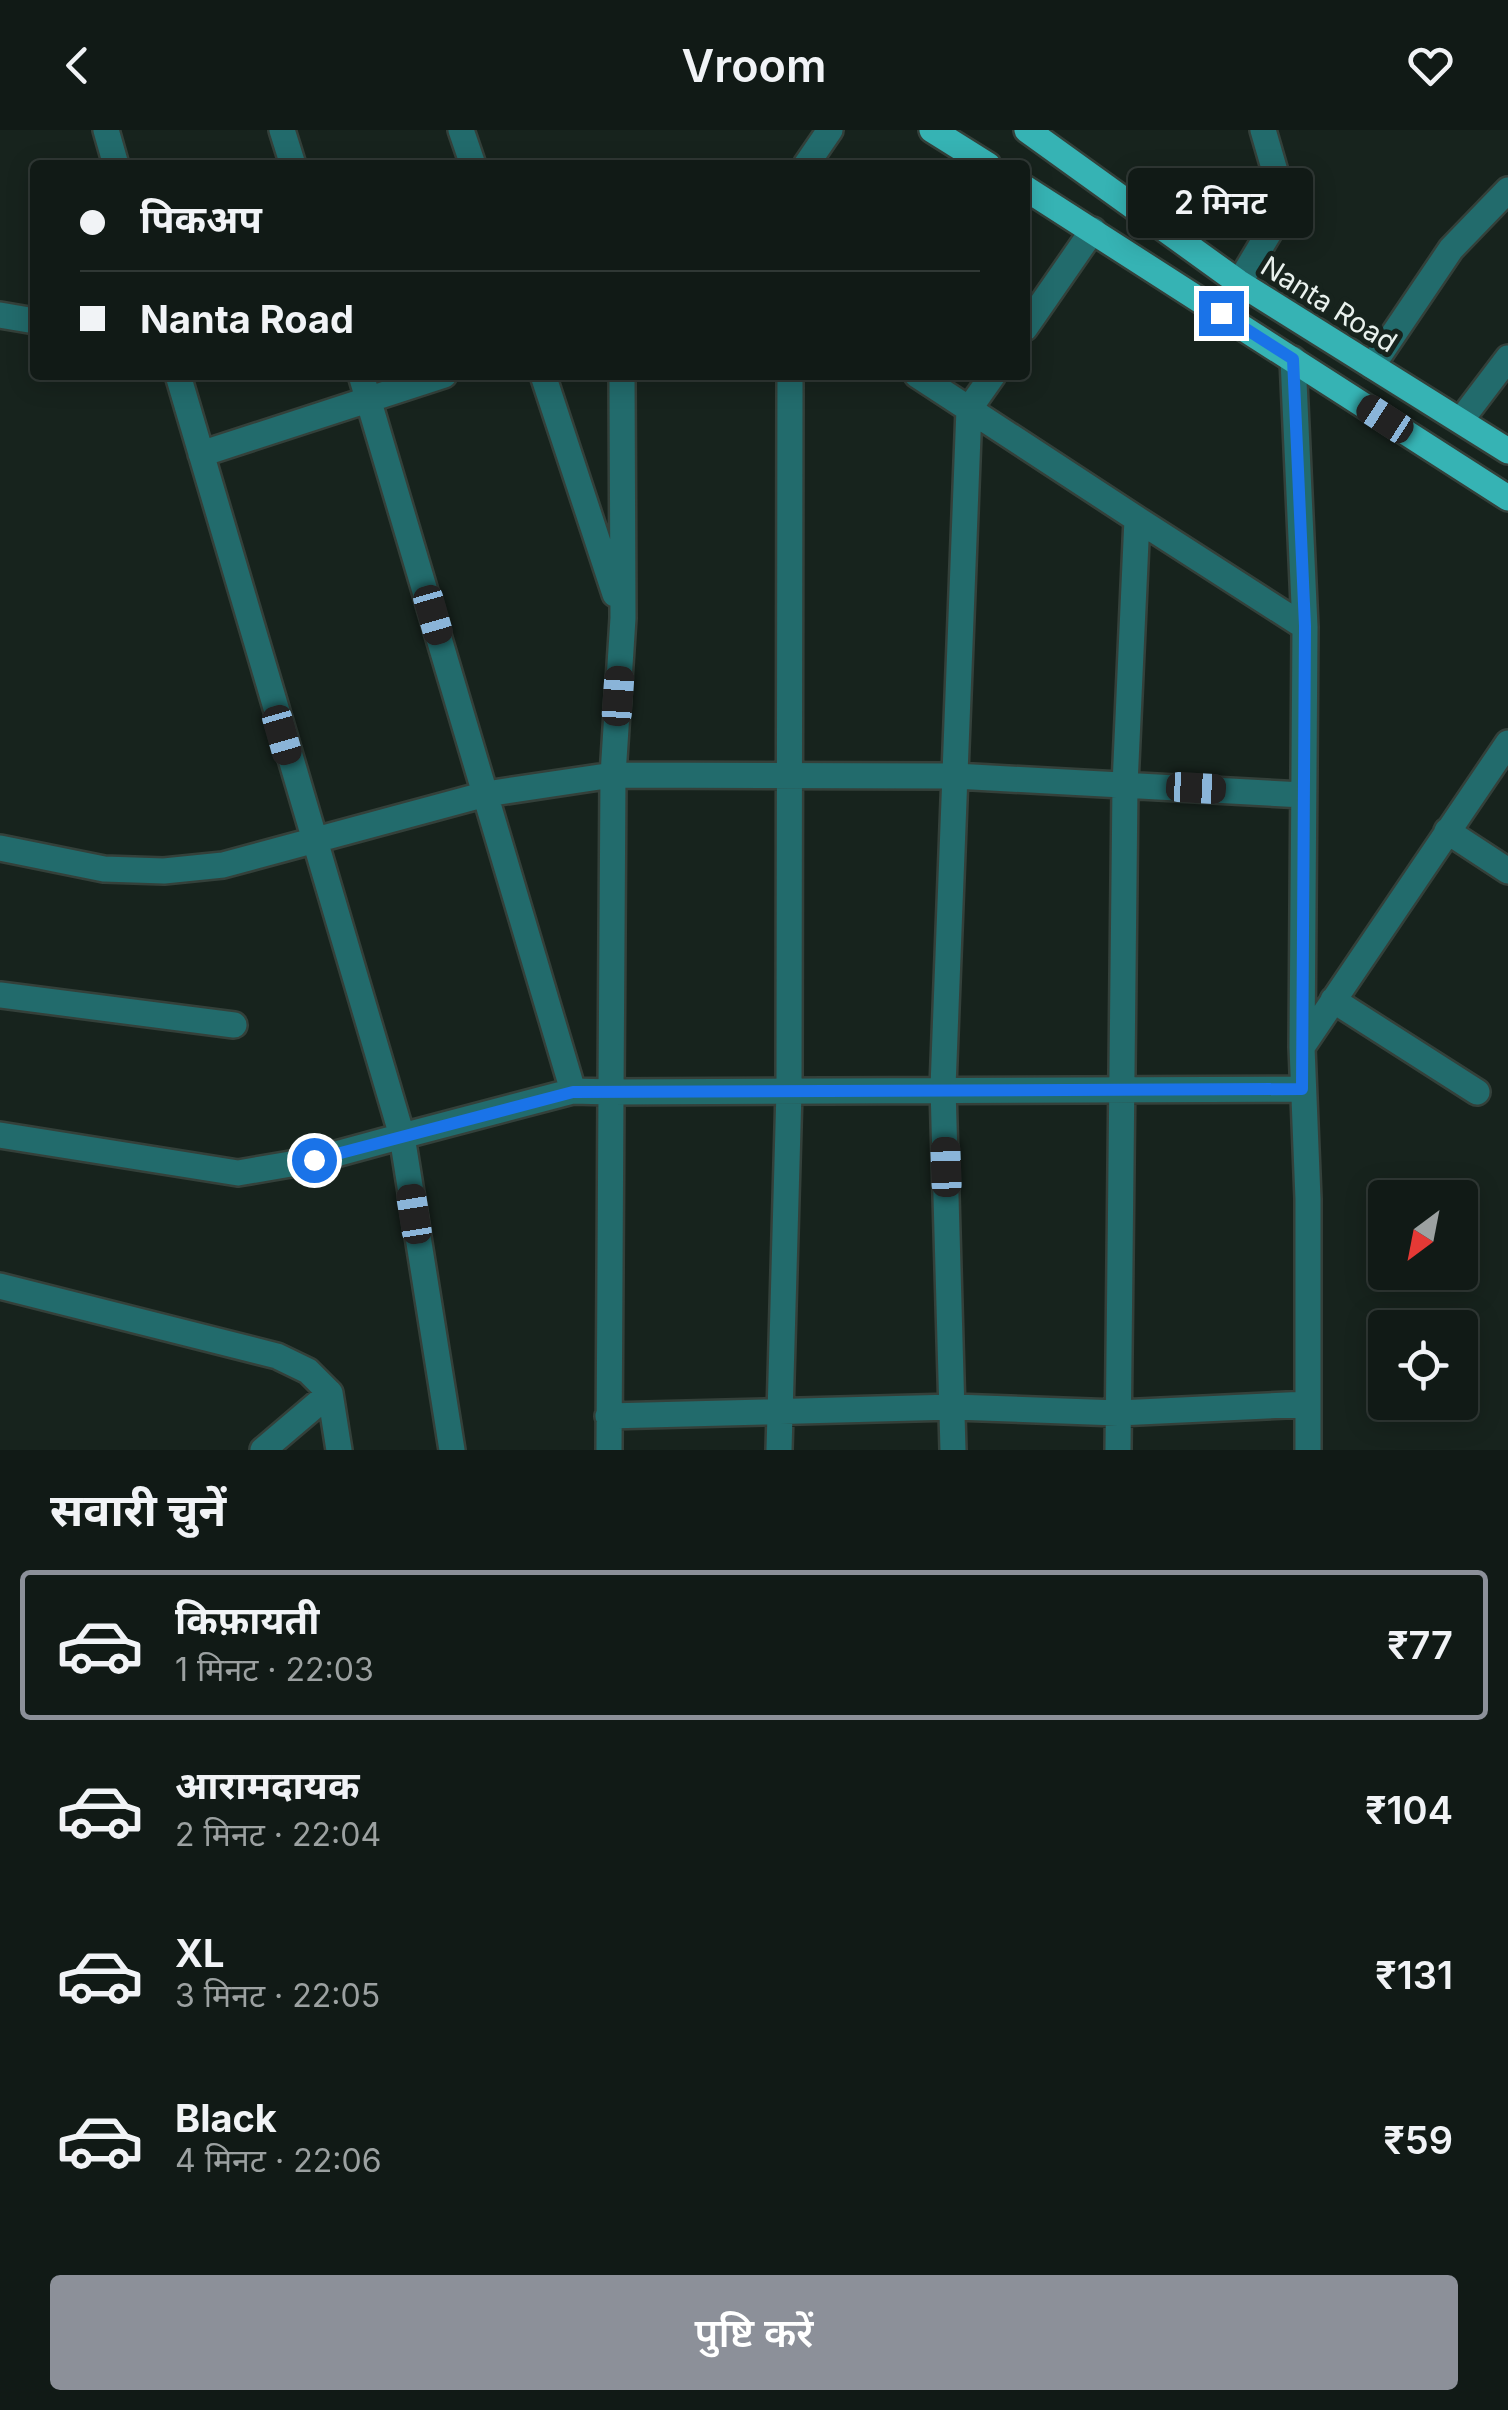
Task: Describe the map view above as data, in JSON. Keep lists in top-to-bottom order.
{
  "streets": {
    "main road": ["Nanta Road"]
  },
  "north": "bottom left",
  "page": {
    "header": "Vroom",
    "banner": ["पिकअप", "Nanta Road"],
    "bubble": "2 मिनट",
    "heading": "सवारी चुनें",
    "list": [
      {
        "name": "किफ़ायती",
        "note": "1 मिनट · 22:03",
        "value": "₹77"
      },
      {
        "name": "आरामदायक",
        "note": "2 मिनट · 22:04",
        "value": "₹104"
      },
      {
        "name": "XL",
        "note": "3 मिनट · 22:05",
        "value": "₹131"
      },
      {
        "name": "Black",
        "note": "4 मिनट · 22:06",
        "value": "₹59"
      }
    ],
    "buttons": "पुष्टि करें"
  }
}
